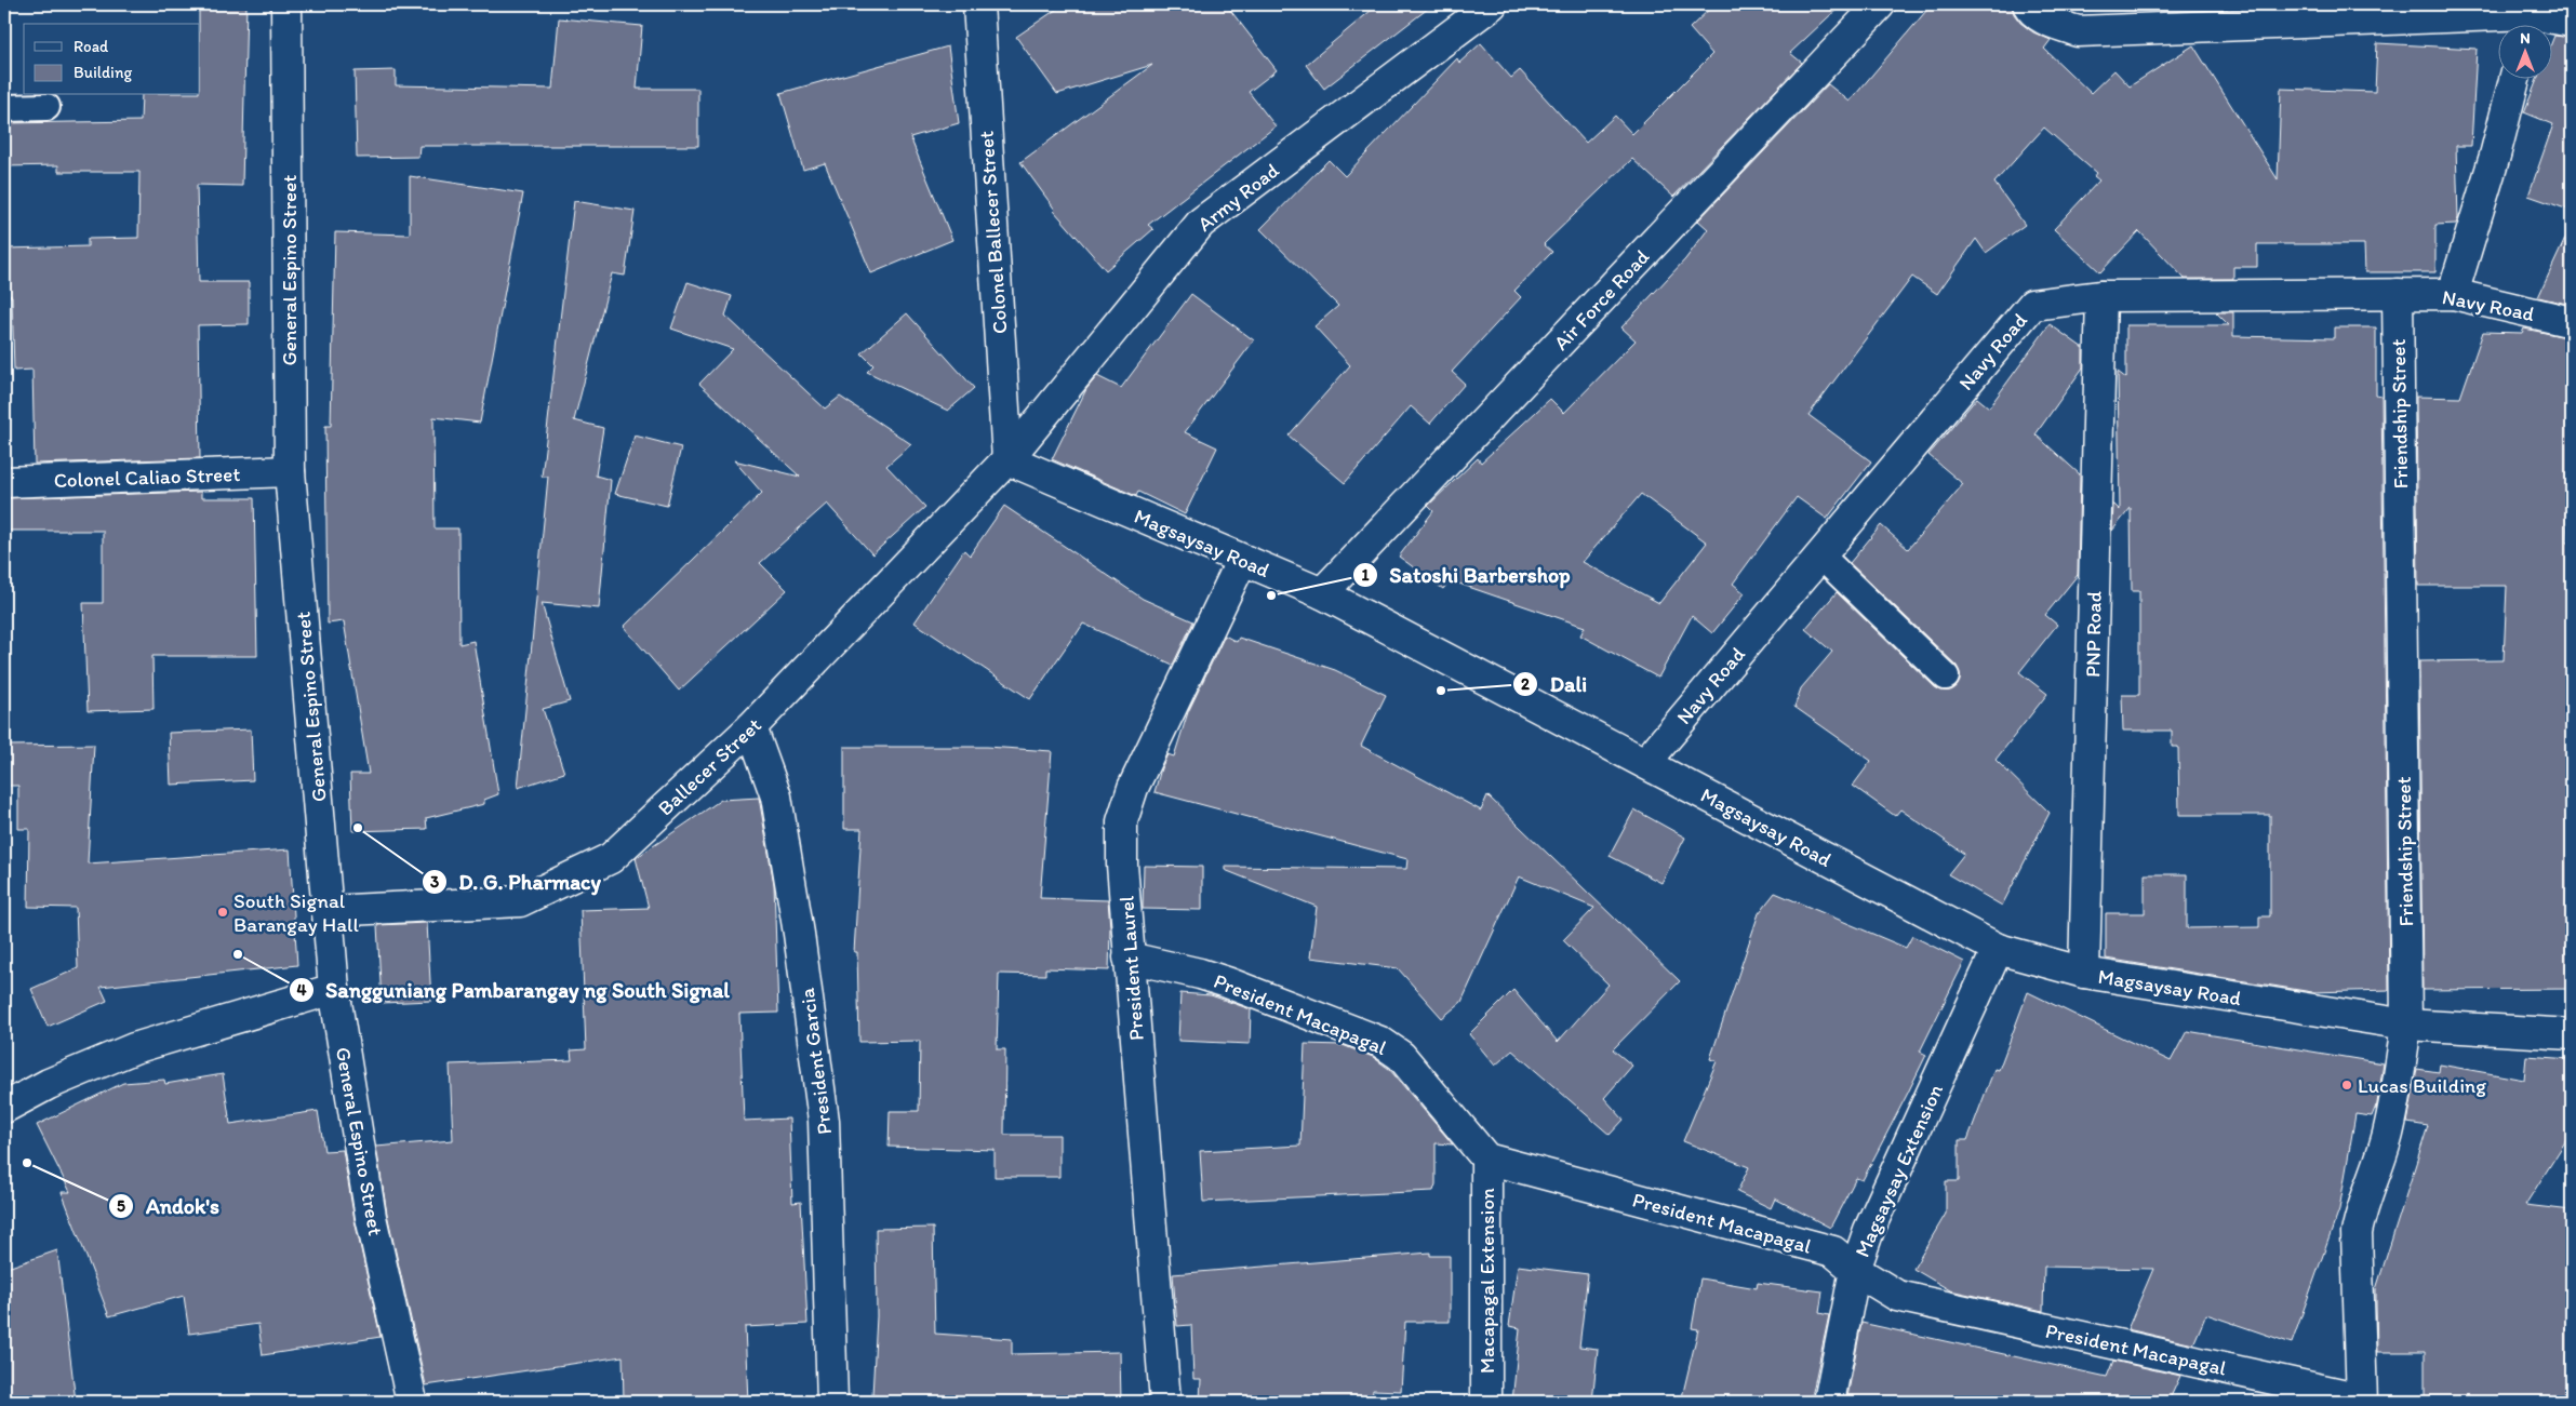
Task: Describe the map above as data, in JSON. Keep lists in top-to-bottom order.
{
  "streets": {
    "street": [
      "Army Road",
      "Colonel Ballecer Street",
      "General Espino Street",
      "Air Force Road",
      "Navy Road",
      "Friendship Street",
      "Colonel Caliao Street",
      "Magsaysay Road",
      "PNP Road",
      "Ballecer Street",
      "President Laurel",
      "President Macapagal",
      "President Garcia",
      "Magsaysay Extension",
      "Macapagal Extension"
    ]
  },
  "crossings": [
    ["Army Road", "Colonel Ballecer Street"],
    ["Army Road", "Magsaysay Road"],
    ["Army Road", "Ballecer Street"],
    ["Colonel Ballecer Street", "Magsaysay Road"],
    ["Colonel Ballecer Street", "Ballecer Street"],
    ["General Espino Street", "Colonel Caliao Street"],
    ["General Espino Street", "Ballecer Street"],
    ["Air Force Road", "Magsaysay Road"],
    ["Navy Road", "Friendship Street"],
    ["Navy Road", "Magsaysay Road"],
    ["Navy Road", "PNP Road"],
    ["Friendship Street", "Magsaysay Road"],
    ["Friendship Street", "President Macapagal"],
    ["Magsaysay Road", "PNP Road"],
    ["Magsaysay Road", "Ballecer Street"],
    ["Magsaysay Road", "President Laurel"],
    ["Magsaysay Road", "Magsaysay Extension"],
    ["Ballecer Street", "President Garcia"],
    ["President Laurel", "President Macapagal"],
    ["President Macapagal", "Magsaysay Extension"],
    ["President Macapagal", "Macapagal Extension"]
  ],
  "places": [
    "Satoshi Barbershop",
    "Dali",
    "D. G. Pharmacy",
    "South Signal Barangay Hall",
    "Sangguniang Pambarangay ng South Signal",
    "Lucas Building",
    "Andok's"
  ],
  "legend": ["Road", "Building"],
  "north": "top"
}
